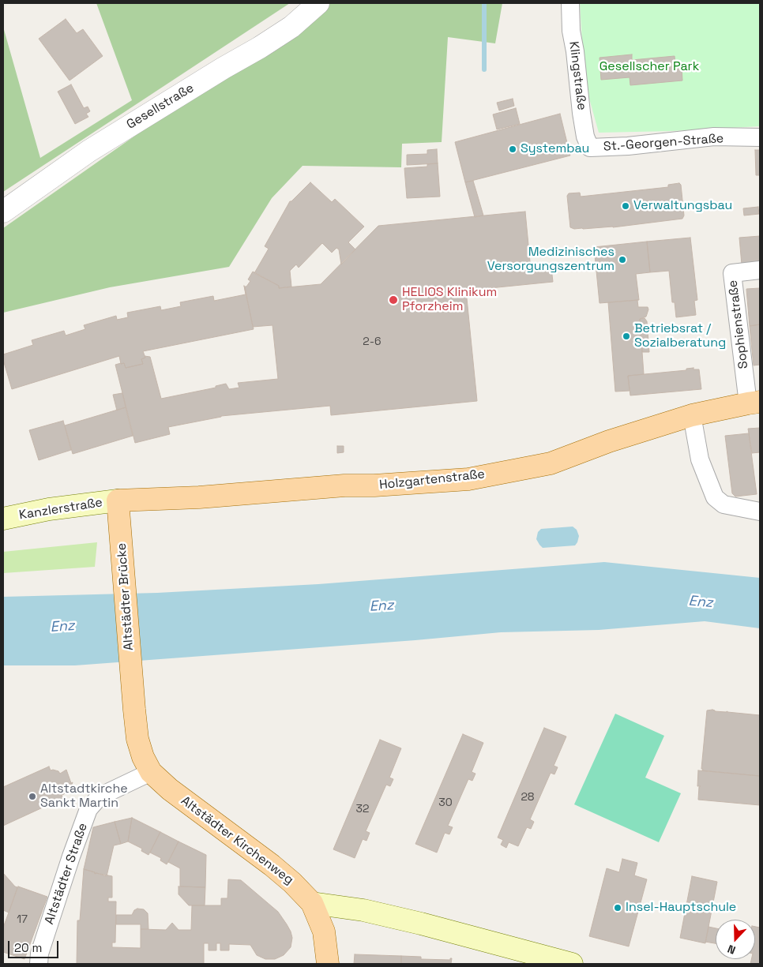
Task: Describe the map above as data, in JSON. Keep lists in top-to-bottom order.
{
  "streets": {
    "main road": [
      "Holzgartenstraße",
      "Kanzlerstraße",
      "Altstädter Brücke",
      "Altstädter Kirchenweg"
    ],
    "street": [
      "Klingstraße",
      "Gesellstraße",
      "St.-Georgen-Straße",
      "Sophienstraße",
      "Altstädter Straße"
    ]
  },
  "crossings": [
    ["Klingstraße", "St.-Georgen-Straße"],
    ["Sophienstraße", "Holzgartenstraße"],
    ["Holzgartenstraße", "Kanzlerstraße"],
    ["Holzgartenstraße", "Altstädter Brücke"],
    ["Kanzlerstraße", "Altstädter Brücke"],
    ["Altstädter Brücke", "Altstädter Kirchenweg"],
    ["Altstädter Kirchenweg", "Altstädter Straße"]
  ],
  "water": ["Enz"],
  "parks": ["Gesellscher Park"],
  "places": [
    "Systembau",
    "Verwaltungsbau",
    "Medizinisches Versorgungszentrum",
    "HELIOS Klinikum Pforzheim",
    "Betriebsrat / Sozialberatung",
    "Altstadtkirche Sankt Martin",
    "Insel-Hauptschule"
  ],
  "house_numbers": [
    "2-6",
    "28",
    "30",
    "32",
    "17"
  ],
  "scale_bar": "20 m",
  "north": "bottom"
}
